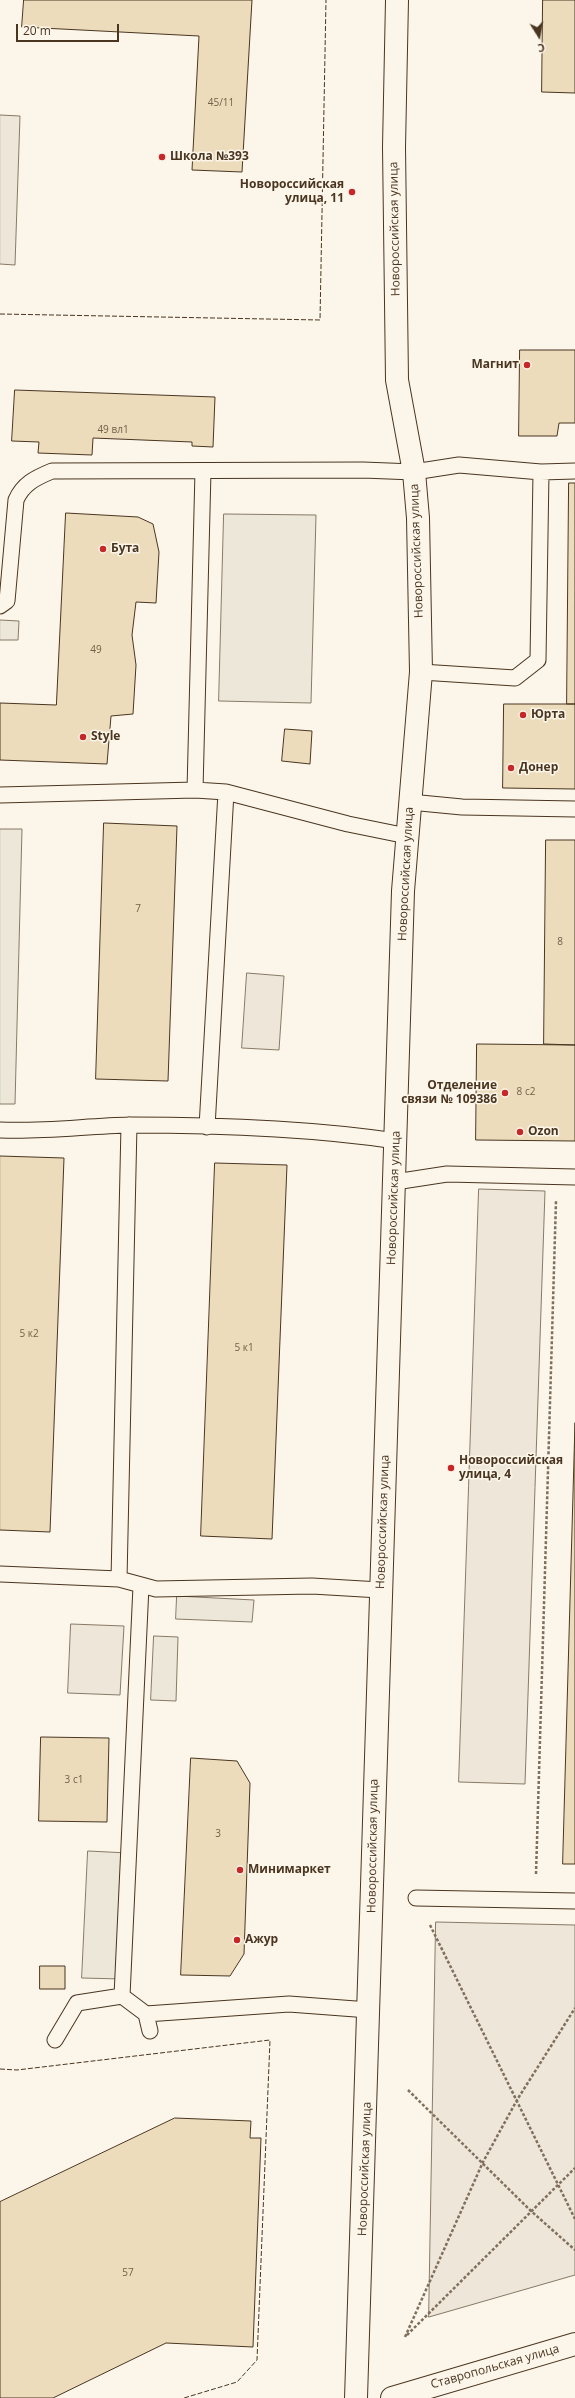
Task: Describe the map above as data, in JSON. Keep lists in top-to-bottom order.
{
  "streets": {
    "street": ["Новороссийская улица", "Ставропольская улица"]
  },
  "places": [
    "Школа №393",
    "Новороссийская улица, 11",
    "Магнит",
    "Бута",
    "Юрта",
    "Style",
    "Донер",
    "Отделение связи № 109386",
    "Ozon",
    "Новороссийская улица, 4",
    "Минимаркет",
    "Ажур"
  ],
  "house_numbers": [
    "45/11",
    "49 вл1",
    "49",
    "7",
    "8",
    "8 с2",
    "5 к2",
    "5 к1",
    "3 с1",
    "3",
    "57"
  ],
  "scale_bar": "20 m",
  "north": "bottom"
}
